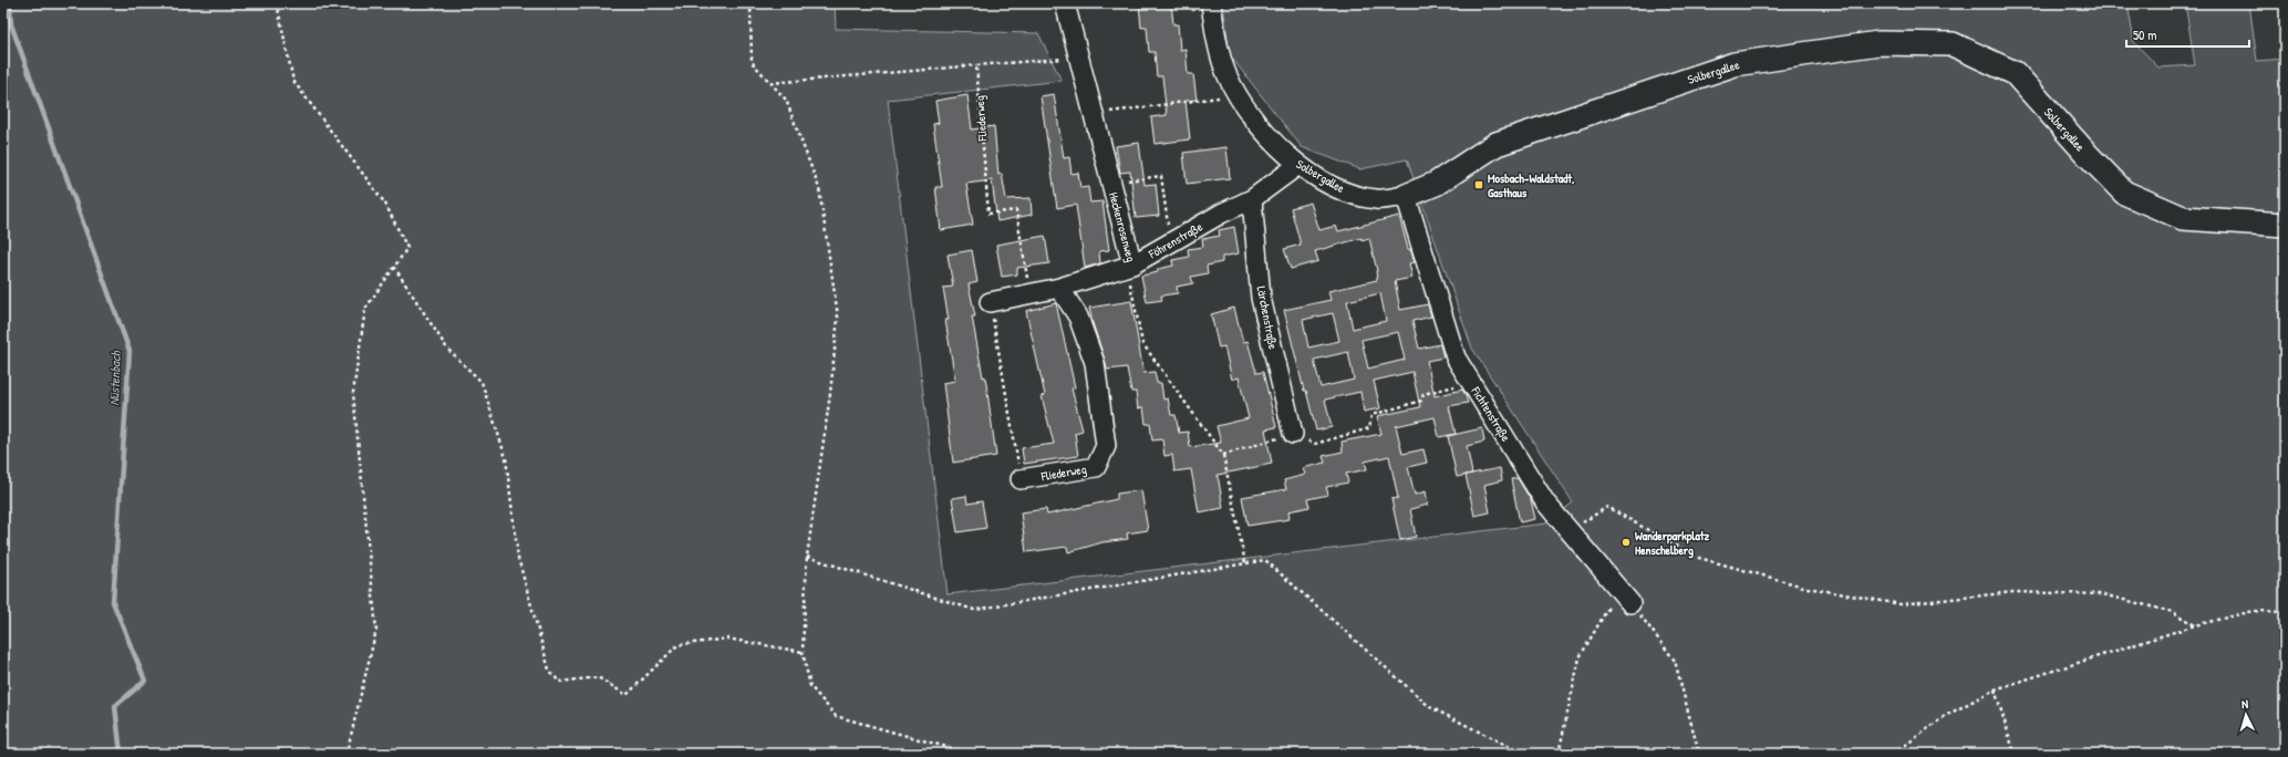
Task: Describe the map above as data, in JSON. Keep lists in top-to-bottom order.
{
  "streets": {
    "street": [
      "Solbergallee",
      "Fliederweg",
      "Heckenrosenweg",
      "Föhrenstraße",
      "Lärchenstraße",
      "Fichtenstraße"
    ]
  },
  "crossings": [
    ["Solbergallee", "Föhrenstraße"],
    ["Solbergallee", "Fichtenstraße"],
    ["Fliederweg", "Föhrenstraße"],
    ["Heckenrosenweg", "Föhrenstraße"],
    ["Föhrenstraße", "Lärchenstraße"]
  ],
  "water": ["Nüstenbach"],
  "places": {
    "transit": ["Mosbach-Waldstadt, Gasthaus"],
    "other": ["Wanderparkplatz Henschelberg"]
  },
  "scale_bar": "50 m",
  "north": "top"
}
